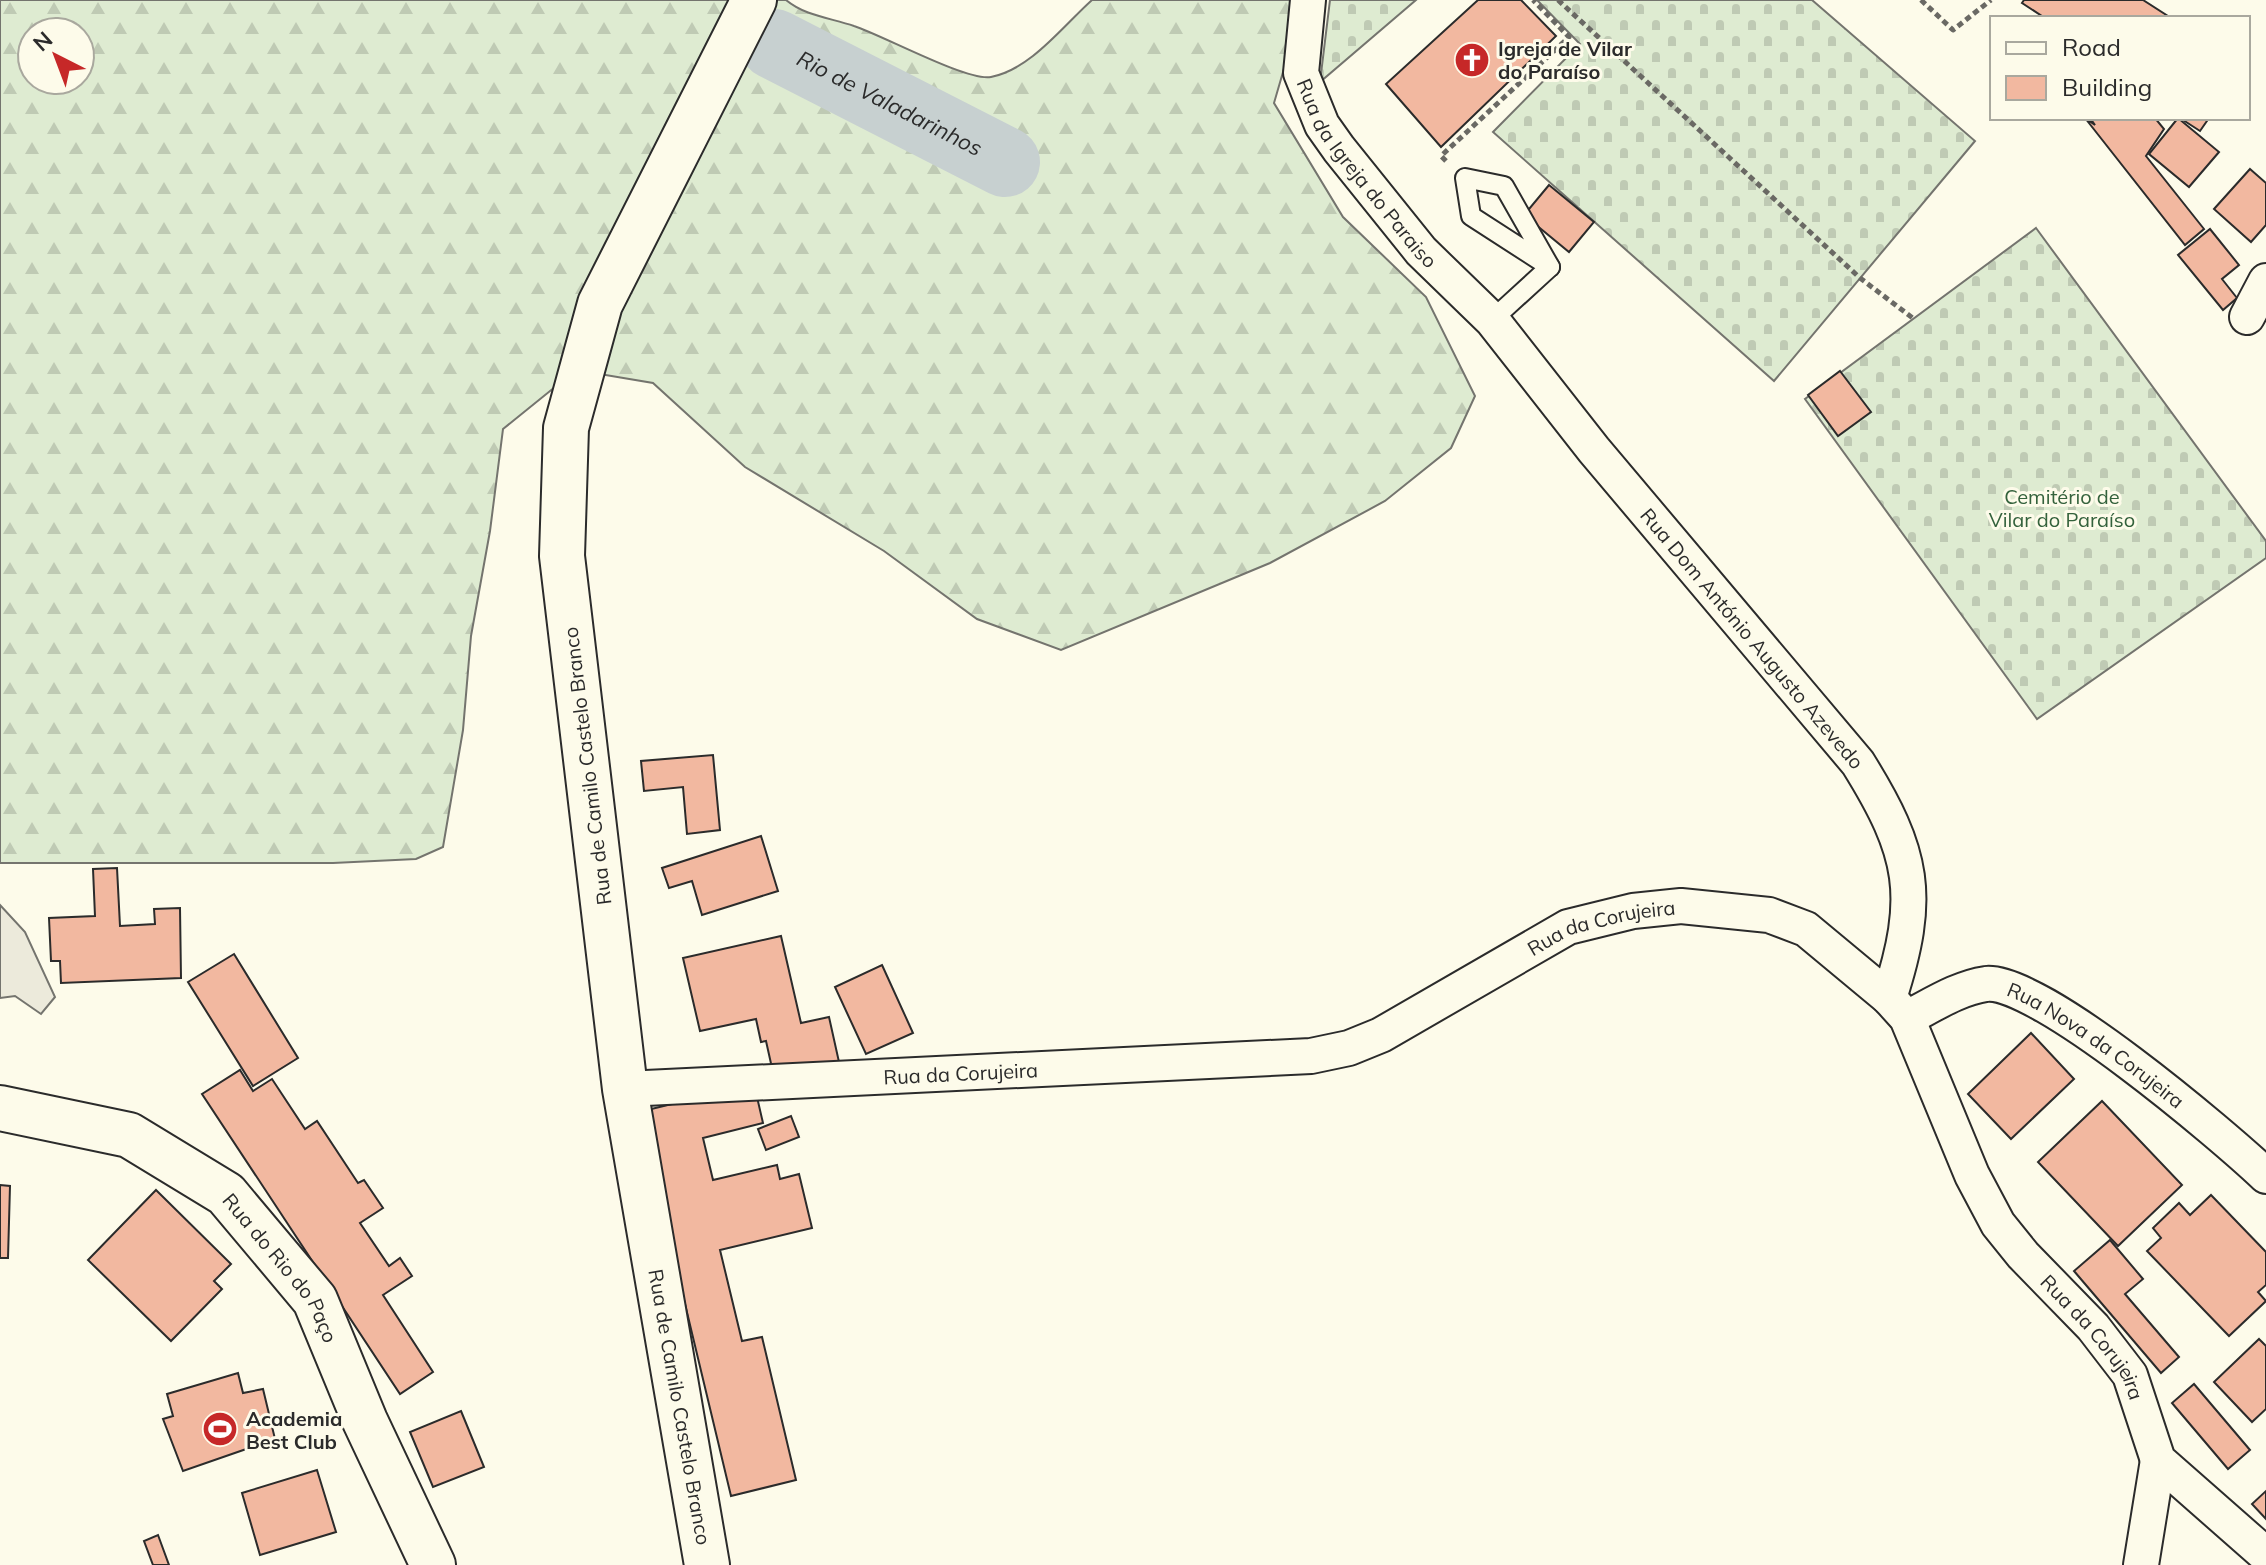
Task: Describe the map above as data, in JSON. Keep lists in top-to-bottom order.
{
  "streets": {
    "main road": ["Rua de Camilo Castelo Branco", "Rua do Rio do Paço"],
    "street": [
      "Rua da Igreja do Paraiso",
      "Rua Dom António Augusto Azevedo",
      "Rua da Corujeira",
      "Rua Nova da Corujeira"
    ]
  },
  "crossings": [
    ["Rua da Igreja do Paraiso", "Rua Dom António Augusto Azevedo"],
    ["Rua Dom António Augusto Azevedo", "Rua da Corujeira"],
    ["Rua Dom António Augusto Azevedo", "Rua Nova da Corujeira"],
    ["Rua de Camilo Castelo Branco", "Rua da Corujeira"],
    ["Rua da Corujeira", "Rua Nova da Corujeira"]
  ],
  "water": ["Rio de Valadarinhos"],
  "parks": ["Cemitério de Vilar do Paraíso"],
  "places": {
    "church": ["Igreja de Vilar do Paraíso"],
    "sports": ["Academia Best Club"]
  },
  "legend": ["Road", "Building"],
  "north": "top left"
}
